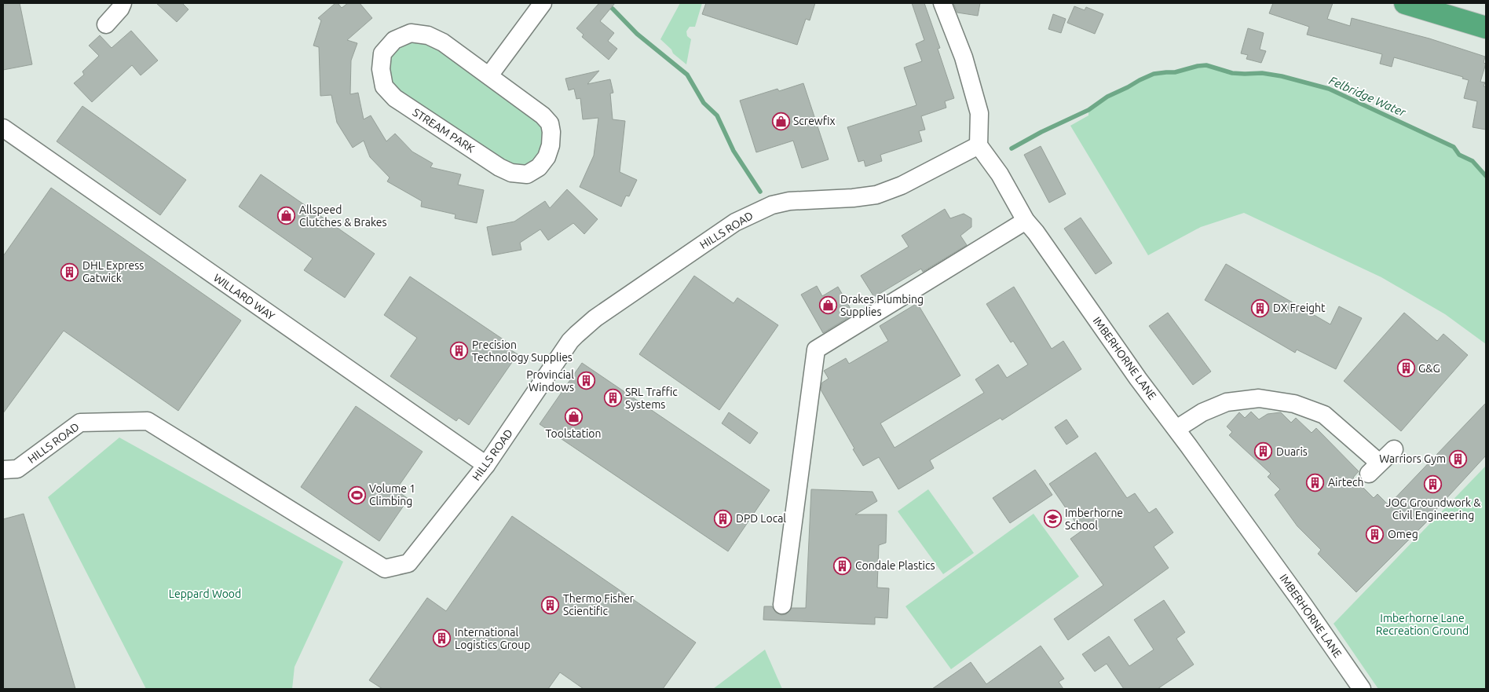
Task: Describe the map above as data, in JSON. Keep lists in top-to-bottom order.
{
  "streets": {
    "street": [
      "STREAM PARK",
      "HILLS ROAD",
      "WILLARD WAY",
      "IMBERHORNE LANE"
    ]
  },
  "crossings": [
    ["HILLS ROAD", "WILLARD WAY"],
    ["HILLS ROAD", "IMBERHORNE LANE"]
  ],
  "water": ["Felbridge Water"],
  "parks": ["Leppard Wood", "Imberhorne Lane Recreation Ground"],
  "places": {
    "shop": [
      "Screwfix",
      "Allspeed Clutches & Brakes",
      "Drakes Plumbing Supplies",
      "Toolstation"
    ],
    "building": [
      "DHL Express Gatwick",
      "DX Freight",
      "Precision Technology Supplies",
      "G&G",
      "Provincial Windows",
      "SRL Traffic Systems",
      "Duaris",
      "Warriors Gym",
      "Airtech",
      "JOG Groundwork & Civil Engineering",
      "DPD Local",
      "Omeg",
      "Condale Plastics",
      "Thermo Fisher Scientific",
      "International Logistics Group"
    ],
    "sports": ["Volume 1 Climbing"],
    "school or university": ["Imberhorne School"]
  }
}
